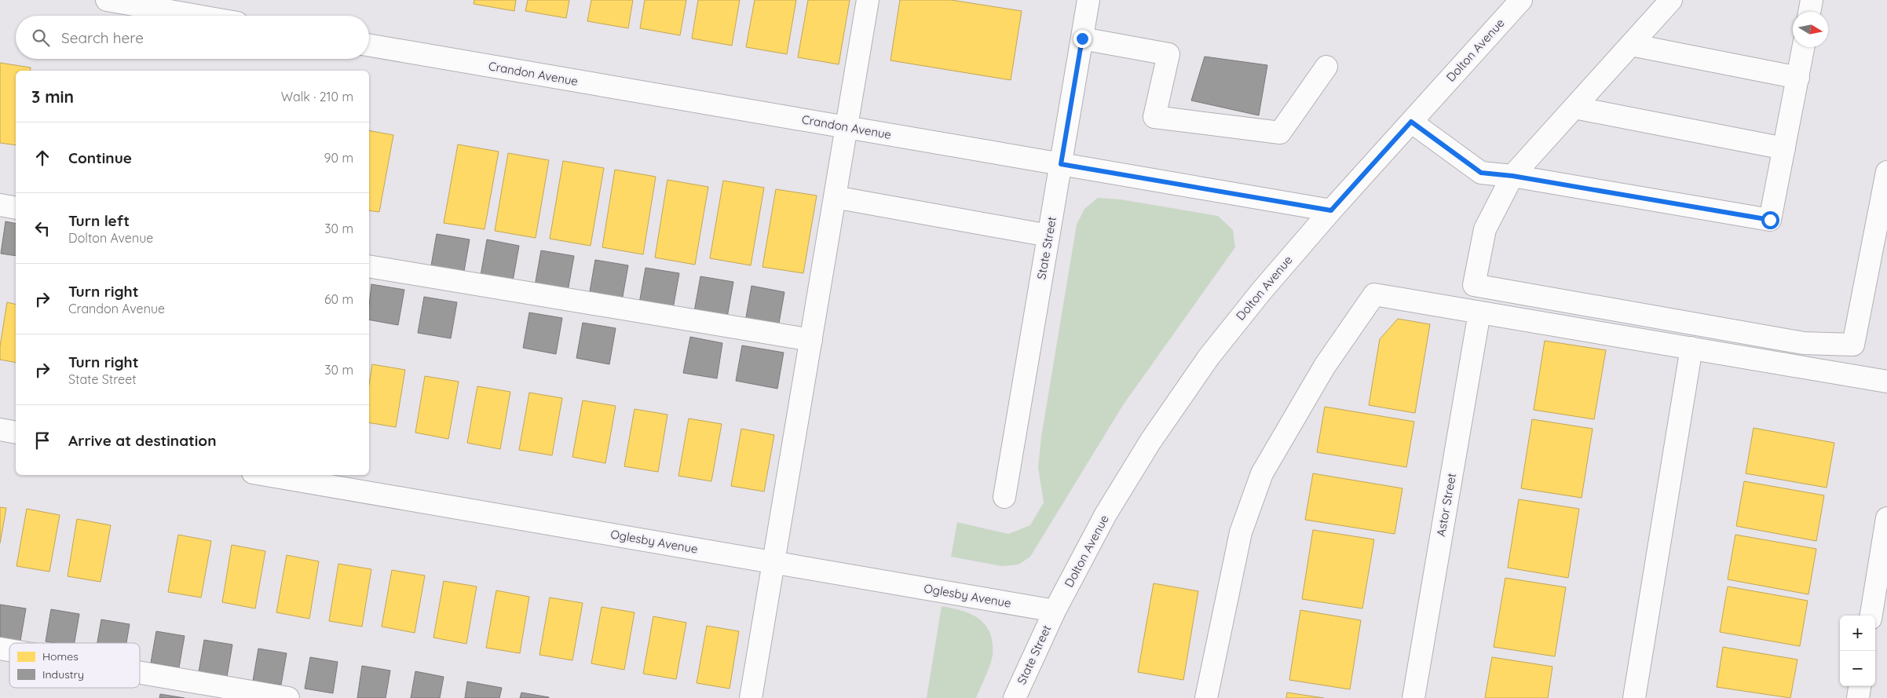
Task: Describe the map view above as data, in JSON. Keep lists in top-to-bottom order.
{
  "streets": {
    "street": [
      "Dolton Avenue",
      "Crandon Avenue",
      "State Street",
      "Astor Street",
      "Oglesby Avenue"
    ]
  },
  "crossings": [
    ["Dolton Avenue", "Crandon Avenue"],
    ["Dolton Avenue", "State Street"],
    ["Dolton Avenue", "Oglesby Avenue"],
    ["Crandon Avenue", "State Street"],
    ["State Street", "Oglesby Avenue"]
  ],
  "legend": ["Homes", "Industry"],
  "north": "right",
  "page": {
    "search": "Search here",
    "heading": ["3 min", "Walk · 210 m"],
    "list": [
      ["Continue", "90 m"],
      ["Turn left", "Dolton Avenue", "30 m"],
      ["Turn right", "Crandon Avenue", "60 m"],
      ["Turn right", "State Street", "30 m"],
      "Arrive at destination"
    ],
    "map_buttons": ["+", "−"]
  }
}
